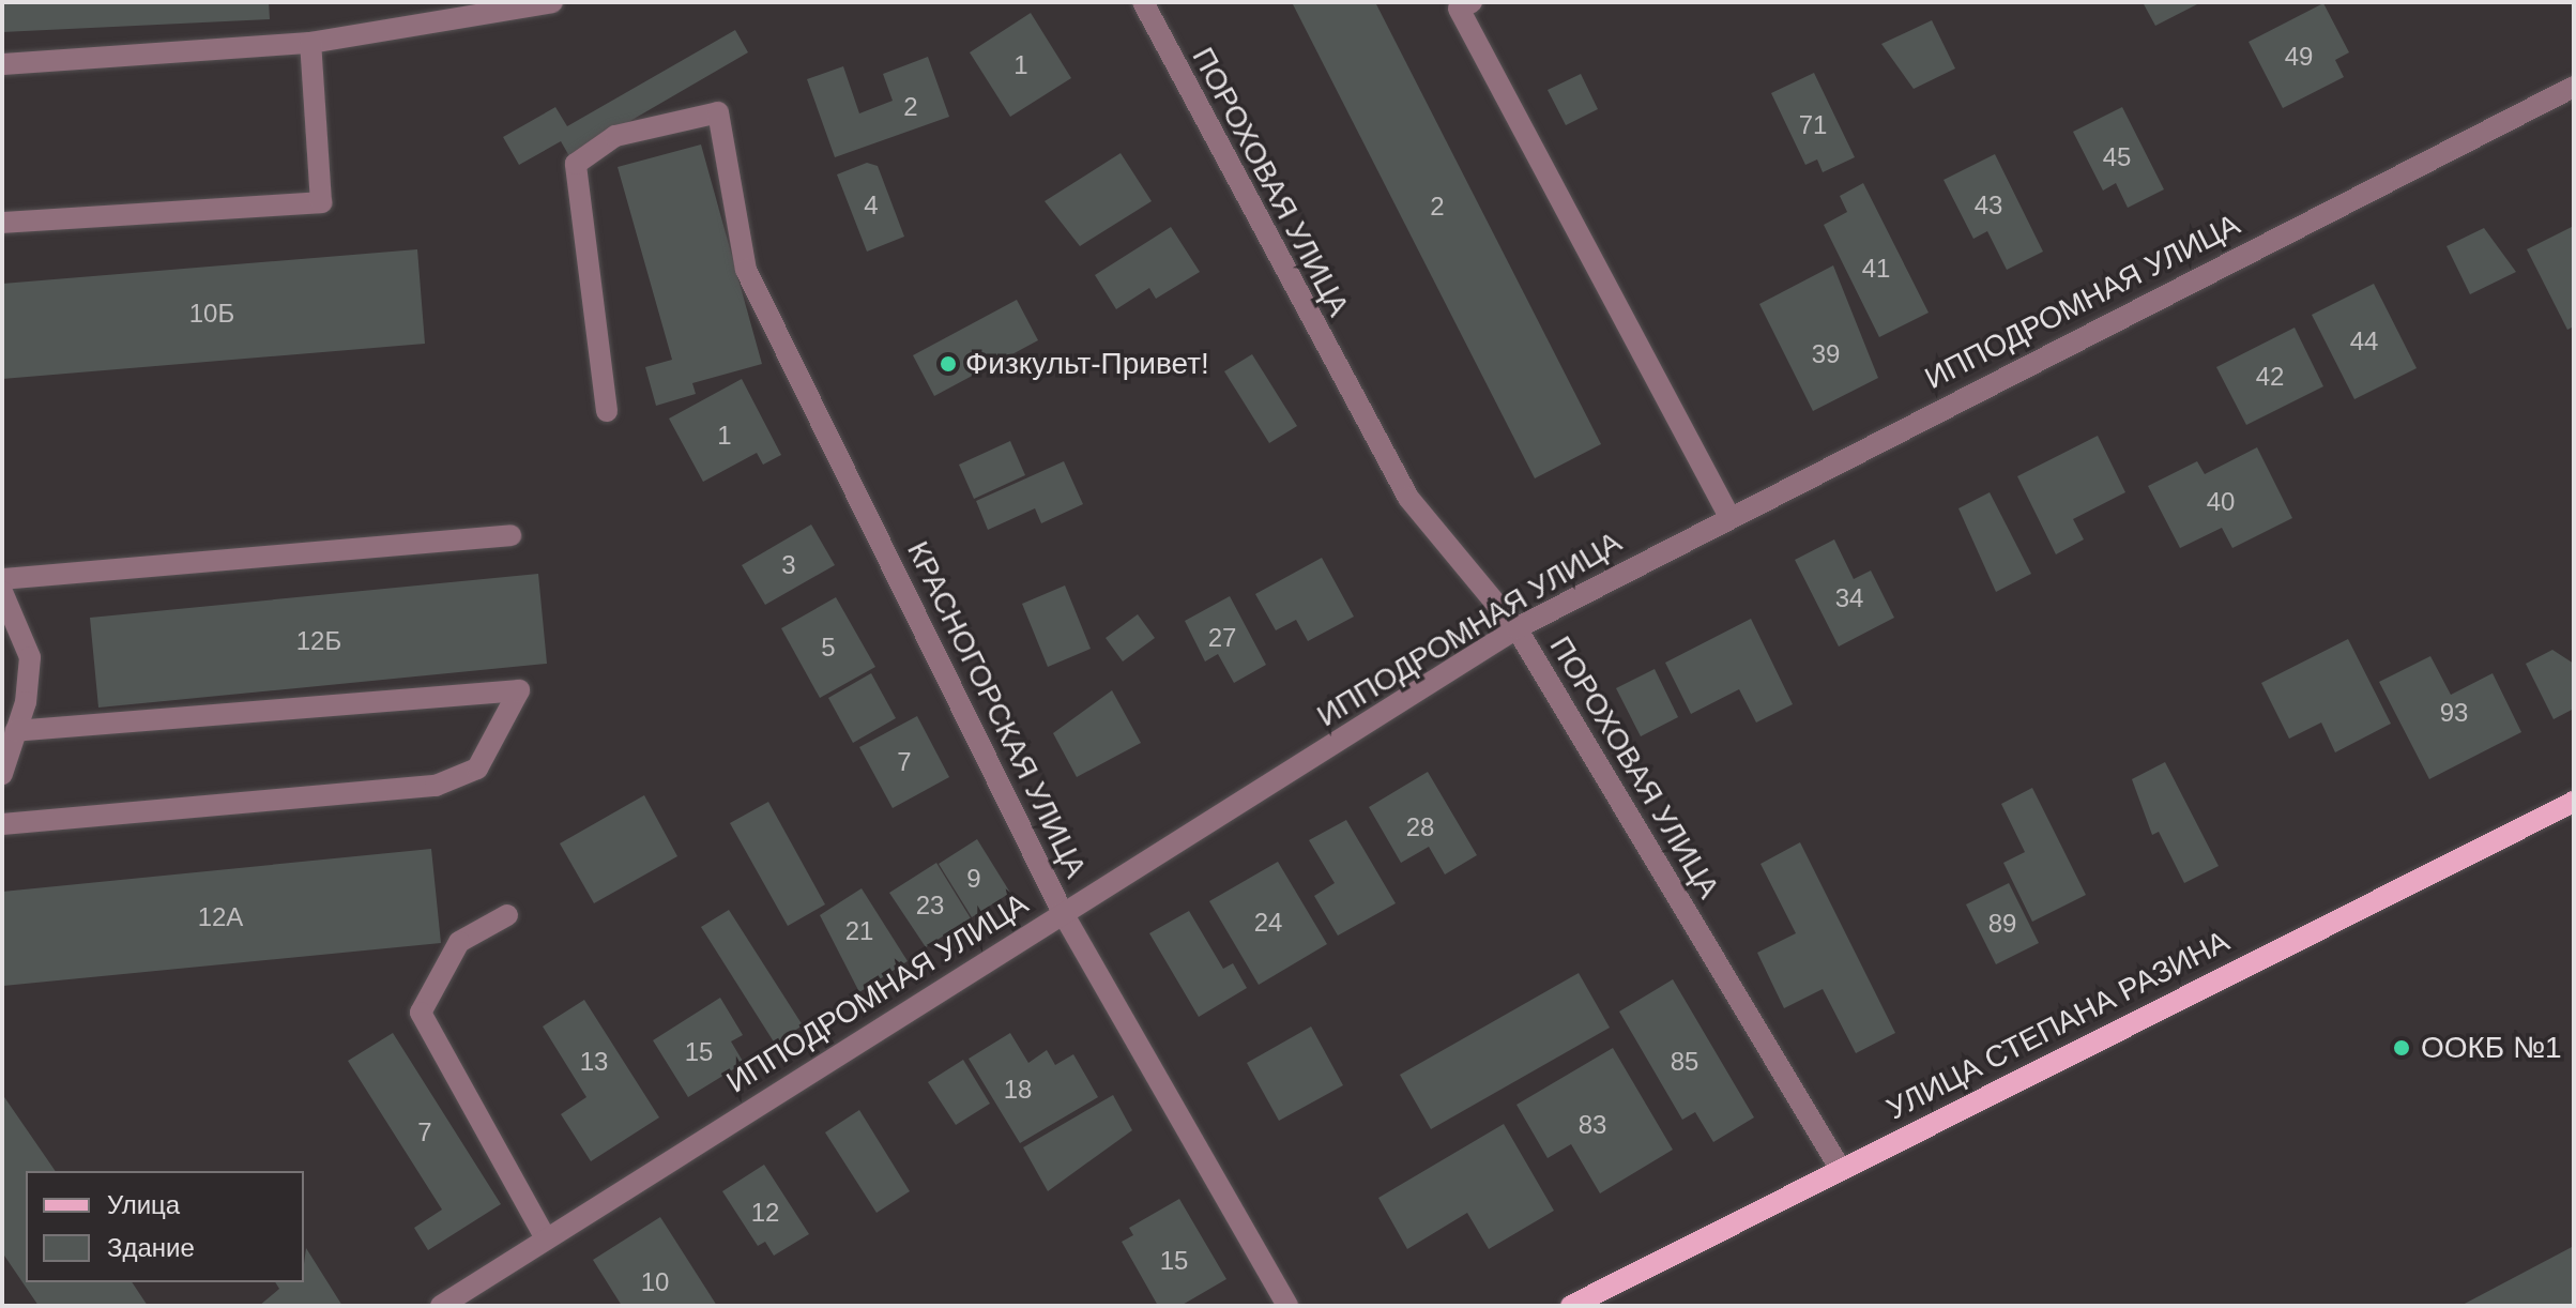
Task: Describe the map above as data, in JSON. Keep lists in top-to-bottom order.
{
  "streets": {
    "main road": ["УЛИЦА СТЕПАНА РАЗИНА"],
    "street": ["ПОРОХОВАЯ УЛИЦА", "ИППОДРОМНАЯ УЛИЦА", "КРАСНОГОРСКАЯ УЛИЦА"]
  },
  "crossings": [
    ["ПОРОХОВАЯ УЛИЦА", "ИППОДРОМНАЯ УЛИЦА"],
    ["ПОРОХОВАЯ УЛИЦА", "УЛИЦА СТЕПАНА РАЗИНА"],
    ["ИППОДРОМНАЯ УЛИЦА", "КРАСНОГОРСКАЯ УЛИЦА"]
  ],
  "places": ["Физкульт-Привет!", "ООКБ №1"],
  "house_numbers": [
    "49",
    "1",
    "2",
    "71",
    "45",
    "4",
    "43",
    "2",
    "41",
    "10Б",
    "44",
    "39",
    "42",
    "1",
    "40",
    "3",
    "34",
    "27",
    "12Б",
    "5",
    "93",
    "7",
    "28",
    "9",
    "23",
    "12А",
    "24",
    "89",
    "21",
    "15",
    "13",
    "85",
    "18",
    "83",
    "7",
    "12",
    "15",
    "10"
  ],
  "legend": ["Улица", "Здание"]
}
